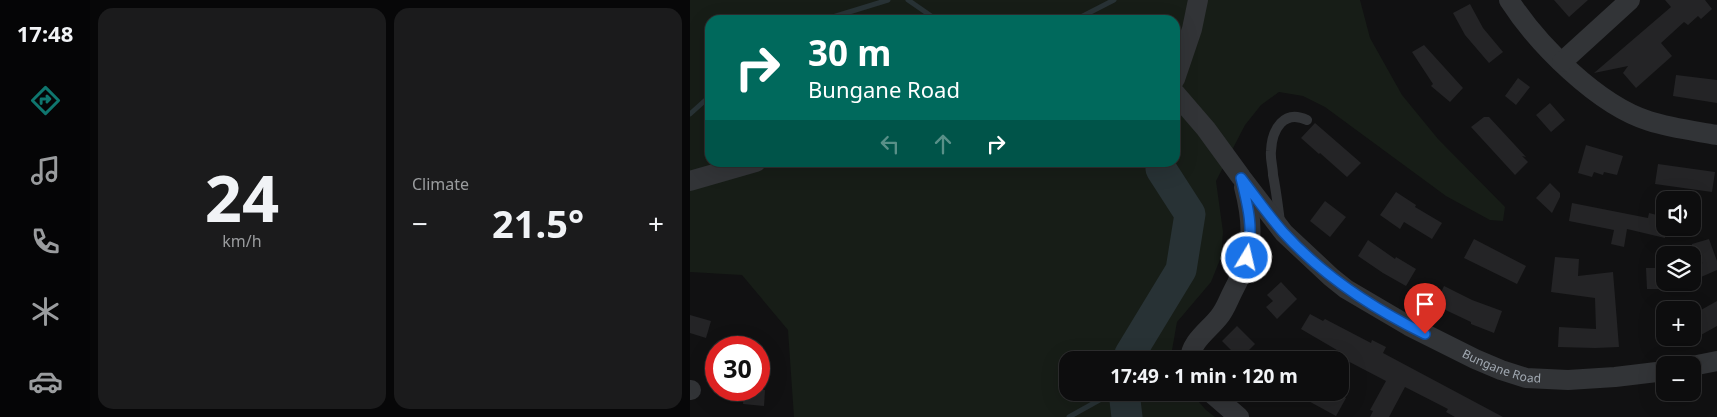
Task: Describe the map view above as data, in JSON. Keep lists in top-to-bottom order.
{
  "streets": {
    "street": ["Bungane Road"]
  },
  "page": {
    "tabs": "17:48",
    "tile": [
      ["24", "km/h"],
      "Climate"
    ],
    "turn": ["30 m", "Bungane Road"],
    "map_buttons": ["+", "−"],
    "heat": ["−", "21.5°", "+"],
    "limit": "30",
    "trip": "17:49 · 1 min · 120 m"
  }
}
